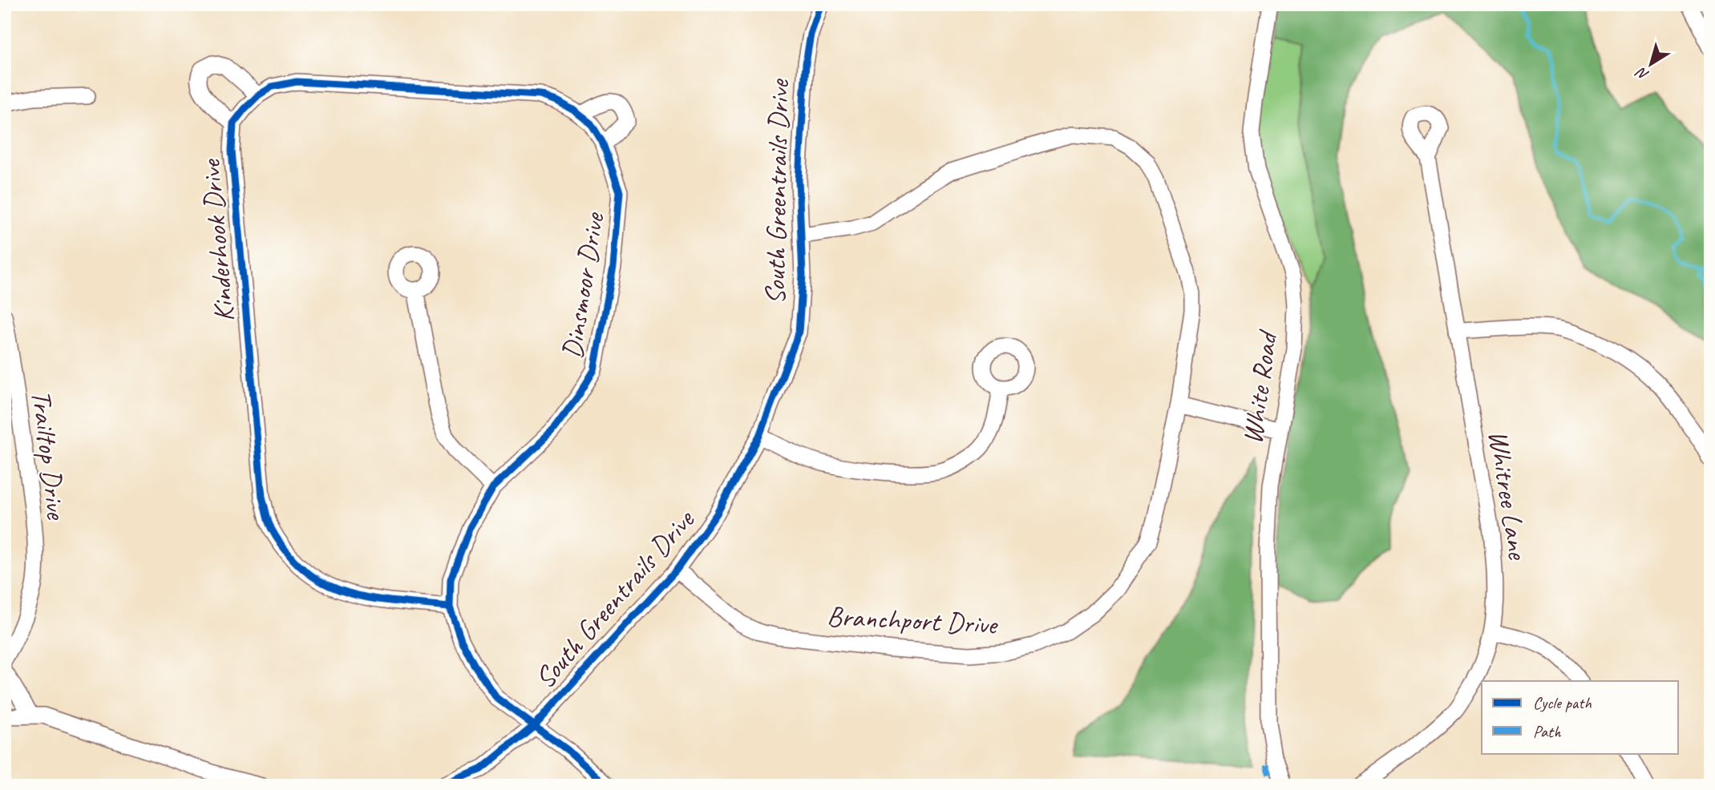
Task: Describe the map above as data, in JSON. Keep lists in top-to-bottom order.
{
  "streets": {
    "street": [
      "South Greentrails Drive",
      "Kinderhook Drive",
      "Dinsmoor Drive",
      "White Road",
      "Trailtop Drive",
      "Whitree Lane",
      "Branchport Drive"
    ]
  },
  "crossings": [
    ["South Greentrails Drive", "Dinsmoor Drive"],
    ["South Greentrails Drive", "Branchport Drive"],
    ["Kinderhook Drive", "Dinsmoor Drive"]
  ],
  "legend": ["Cycle path", "Path"],
  "north": "bottom left"
}
